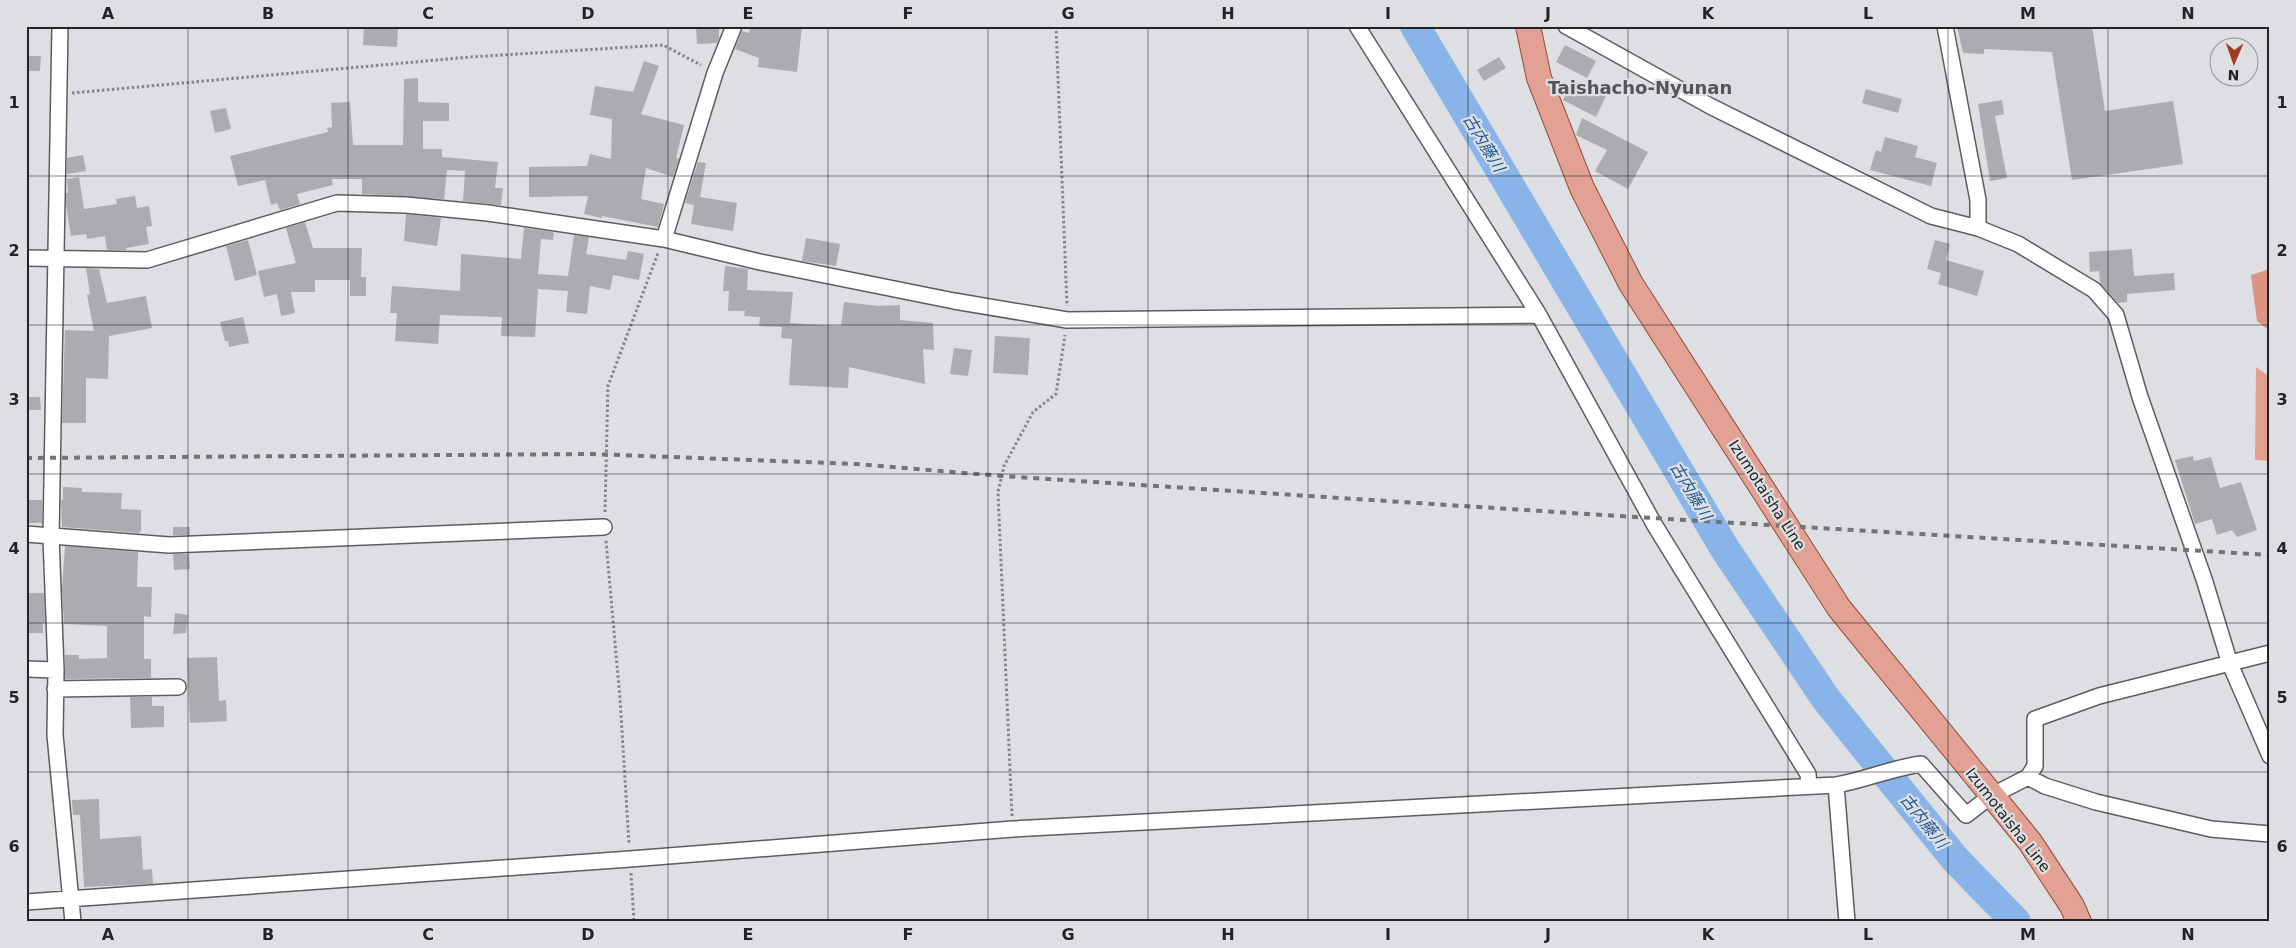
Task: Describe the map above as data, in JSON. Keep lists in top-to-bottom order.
{
  "streets": {
    "main road": ["Izumotaisha Line"]
  },
  "districts": ["Taishacho-Nyunan"],
  "water": ["古内藤川"],
  "north": "bottom",
  "grid": {
    "columns": [
      "A",
      "B",
      "C",
      "D",
      "E",
      "F",
      "G",
      "H",
      "I",
      "J",
      "K",
      "L",
      "M",
      "N"
    ],
    "rows": [
      "1",
      "2",
      "3",
      "4",
      "5",
      "6"
    ]
  }
}
